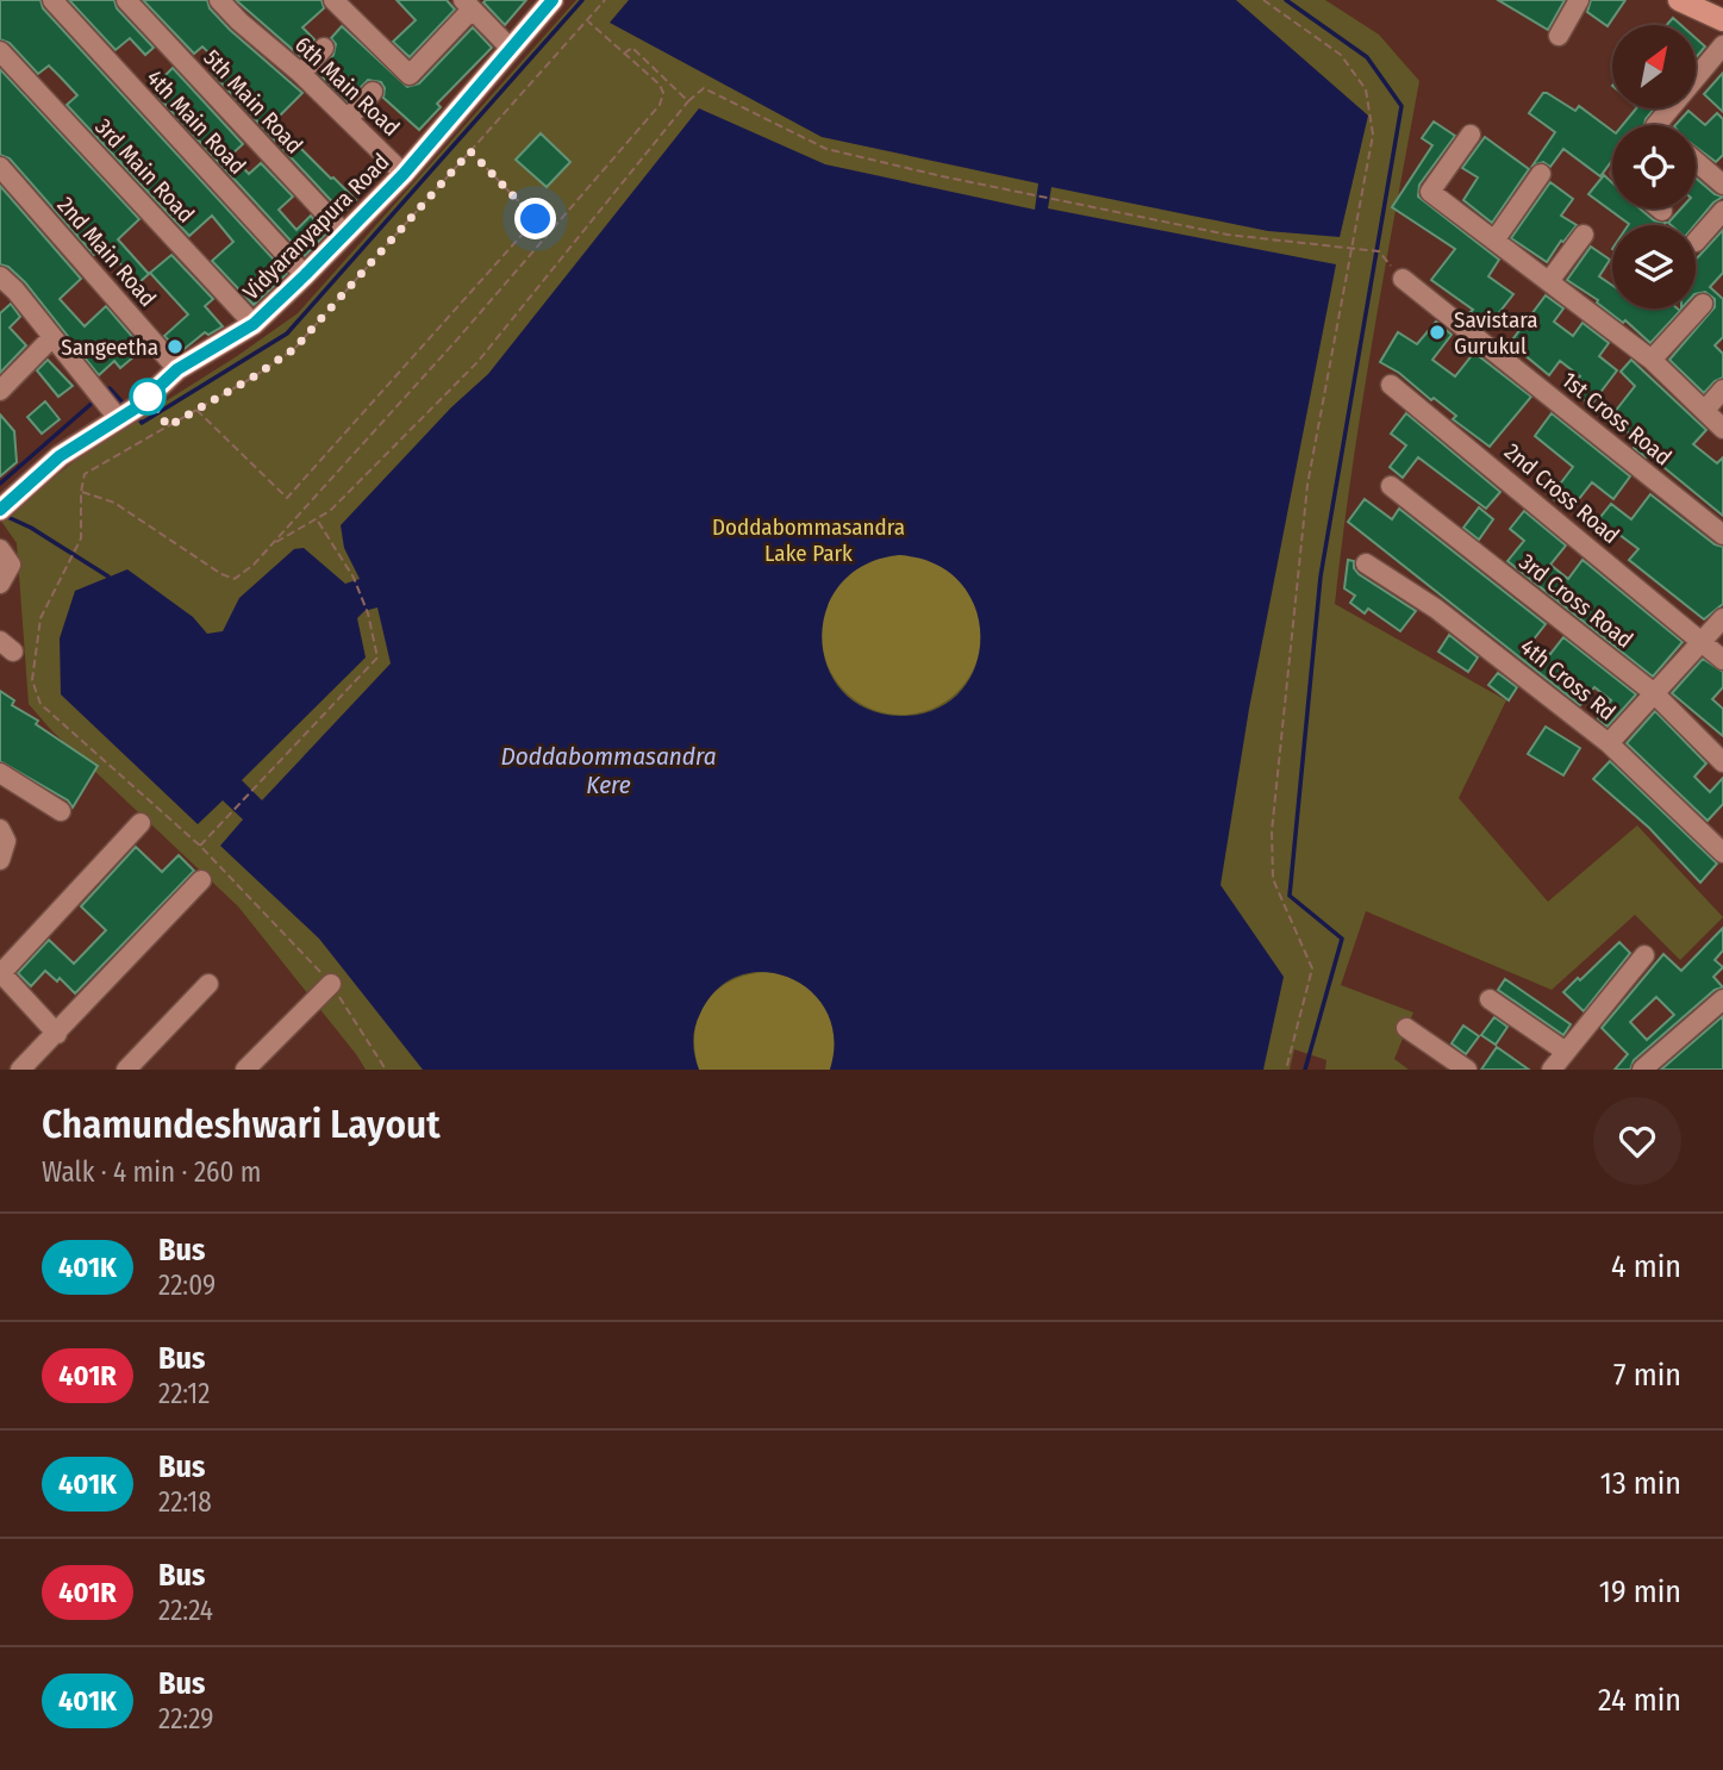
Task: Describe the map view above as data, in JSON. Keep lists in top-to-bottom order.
{
  "streets": {
    "main road": ["Vidyaranyapura Road"],
    "street": [
      "6th Main Road",
      "5th Main Road",
      "4th Main Road",
      "3rd Main Road",
      "2nd Main Road",
      "1st Cross Road",
      "2nd Cross Road",
      "3rd Cross Road",
      "4th Cross Rd"
    ]
  },
  "crossings": [
    ["6th Main Road", "Vidyaranyapura Road"],
    ["5th Main Road", "Vidyaranyapura Road"],
    ["4th Main Road", "Vidyaranyapura Road"],
    ["3rd Main Road", "Vidyaranyapura Road"],
    ["Vidyaranyapura Road", "2nd Main Road"]
  ],
  "water": ["Doddabommasandra Kere"],
  "parks": ["Doddabommasandra Lake Park"],
  "places": ["Savistara Gurukul", "Sangeetha"],
  "lines": ["bus line 401K"],
  "north": "top right",
  "page": {
    "heading": ["Chamundeshwari Layout", "Walk · 4 min · 260 m"],
    "list": [
      {
        "mark": "401K",
        "name": "Bus",
        "note": "22:09",
        "value": "4 min"
      },
      {
        "mark": "401R",
        "name": "Bus",
        "note": "22:12",
        "value": "7 min"
      },
      {
        "mark": "401K",
        "name": "Bus",
        "note": "22:18",
        "value": "13 min"
      },
      {
        "mark": "401R",
        "name": "Bus",
        "note": "22:24",
        "value": "19 min"
      },
      {
        "mark": "401K",
        "name": "Bus",
        "note": "22:29",
        "value": "24 min"
      }
    ]
  }
}
